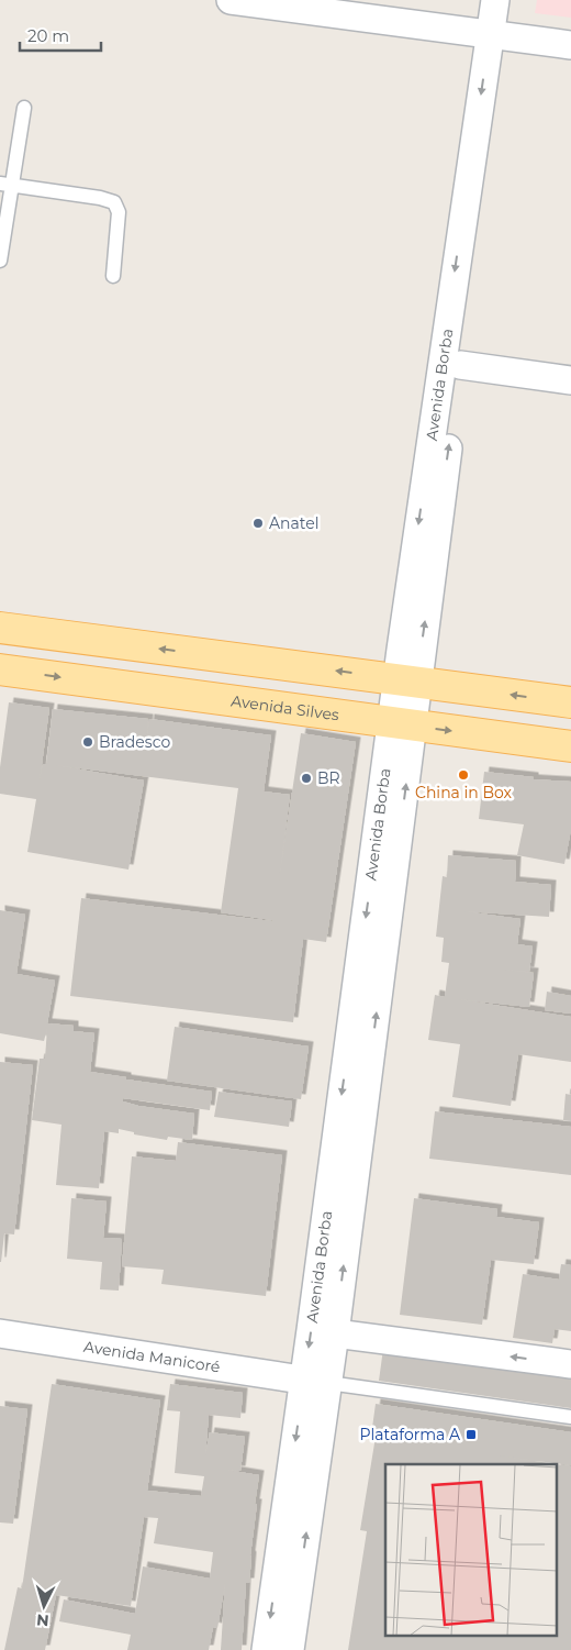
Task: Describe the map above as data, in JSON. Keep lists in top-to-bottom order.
{
  "streets": {
    "main road": ["Avenida Silves"],
    "street": ["Avenida Borba", "Avenida Manicoré"]
  },
  "crossings": [
    ["Avenida Borba", "Avenida Silves"],
    ["Avenida Borba", "Avenida Manicoré"]
  ],
  "places": {
    "other": [
      "Anatel",
      "Bradesco",
      "China in Box",
      "BR"
    ],
    "transit": ["Plataforma A"]
  },
  "scale_bar": "20 m",
  "north": "bottom"
}
